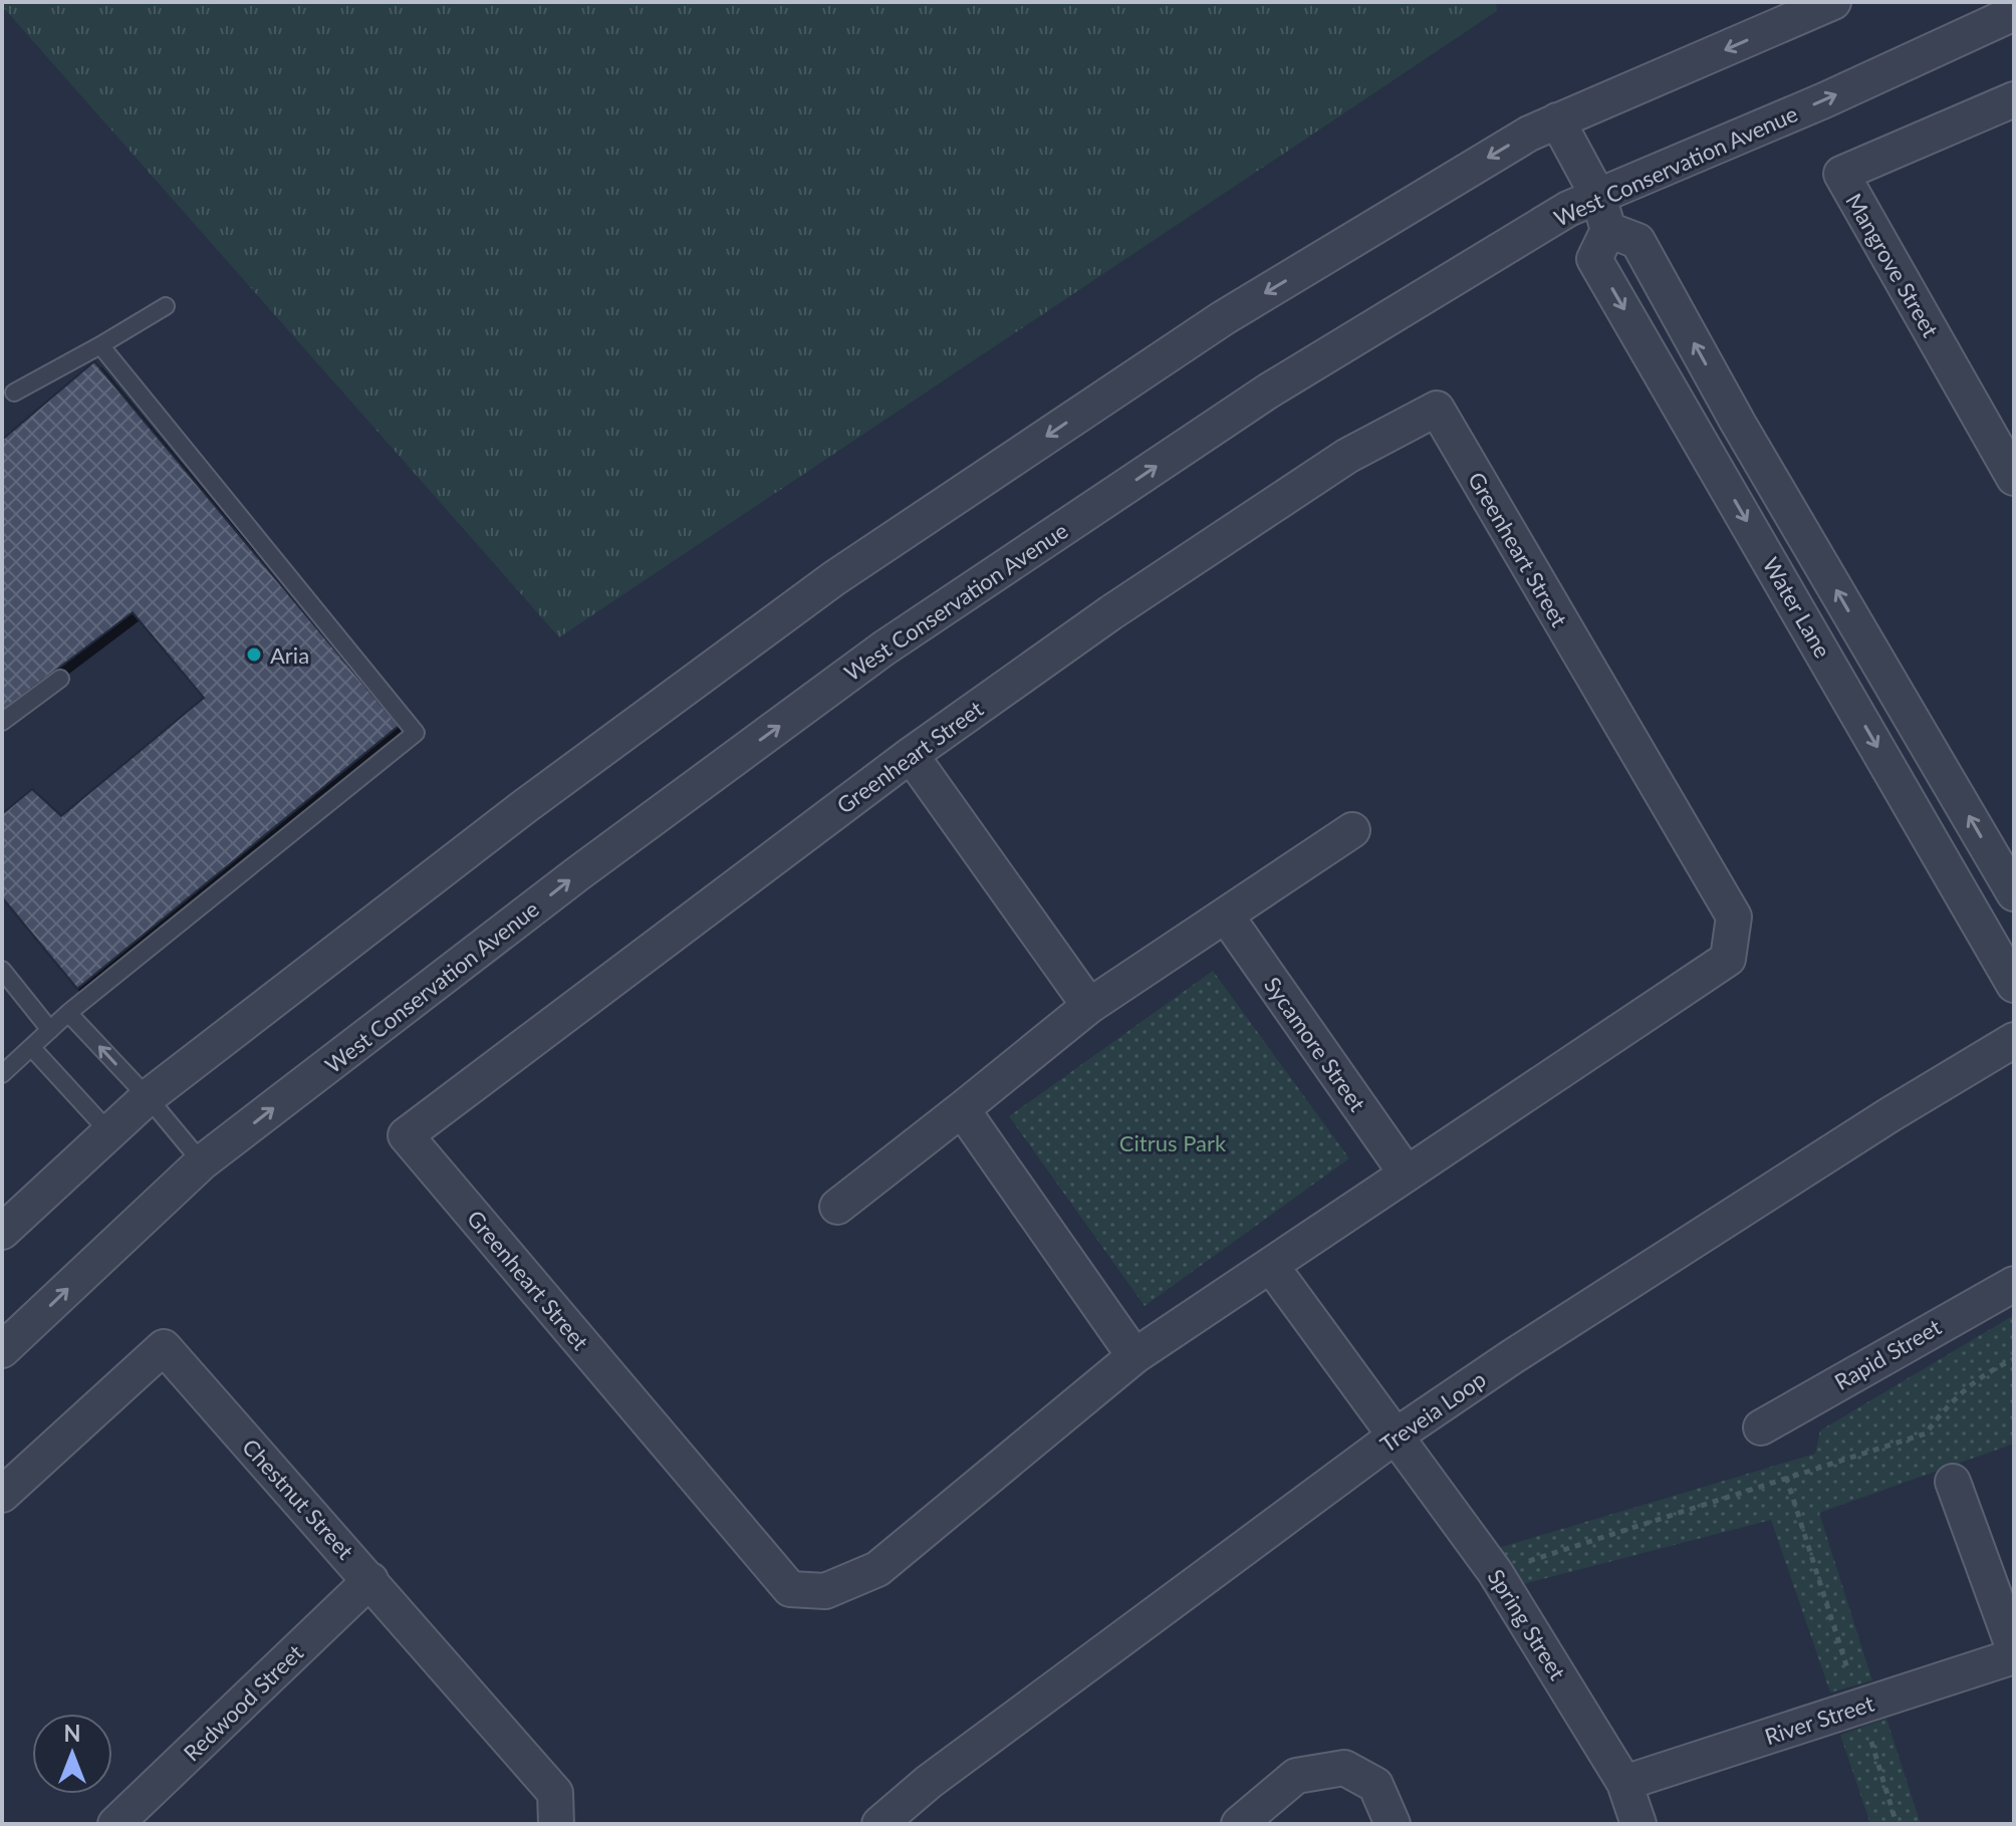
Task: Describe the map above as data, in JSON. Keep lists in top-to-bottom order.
{
  "streets": {
    "street": [
      "West Conservation Avenue",
      "Mangrove Street",
      "Greenheart Street",
      "Water Lane",
      "Sycamore Street",
      "Rapid Street",
      "Treveia Loop",
      "Chestnut Street",
      "Spring Street",
      "Redwood Street",
      "River Street"
    ]
  },
  "crossings": [
    ["Greenheart Street", "Sycamore Street"],
    ["Treveia Loop", "Spring Street"],
    ["Chestnut Street", "Redwood Street"],
    ["Spring Street", "River Street"]
  ],
  "parks": ["Citrus Park"],
  "places": ["Aria"],
  "north": "top"
}
